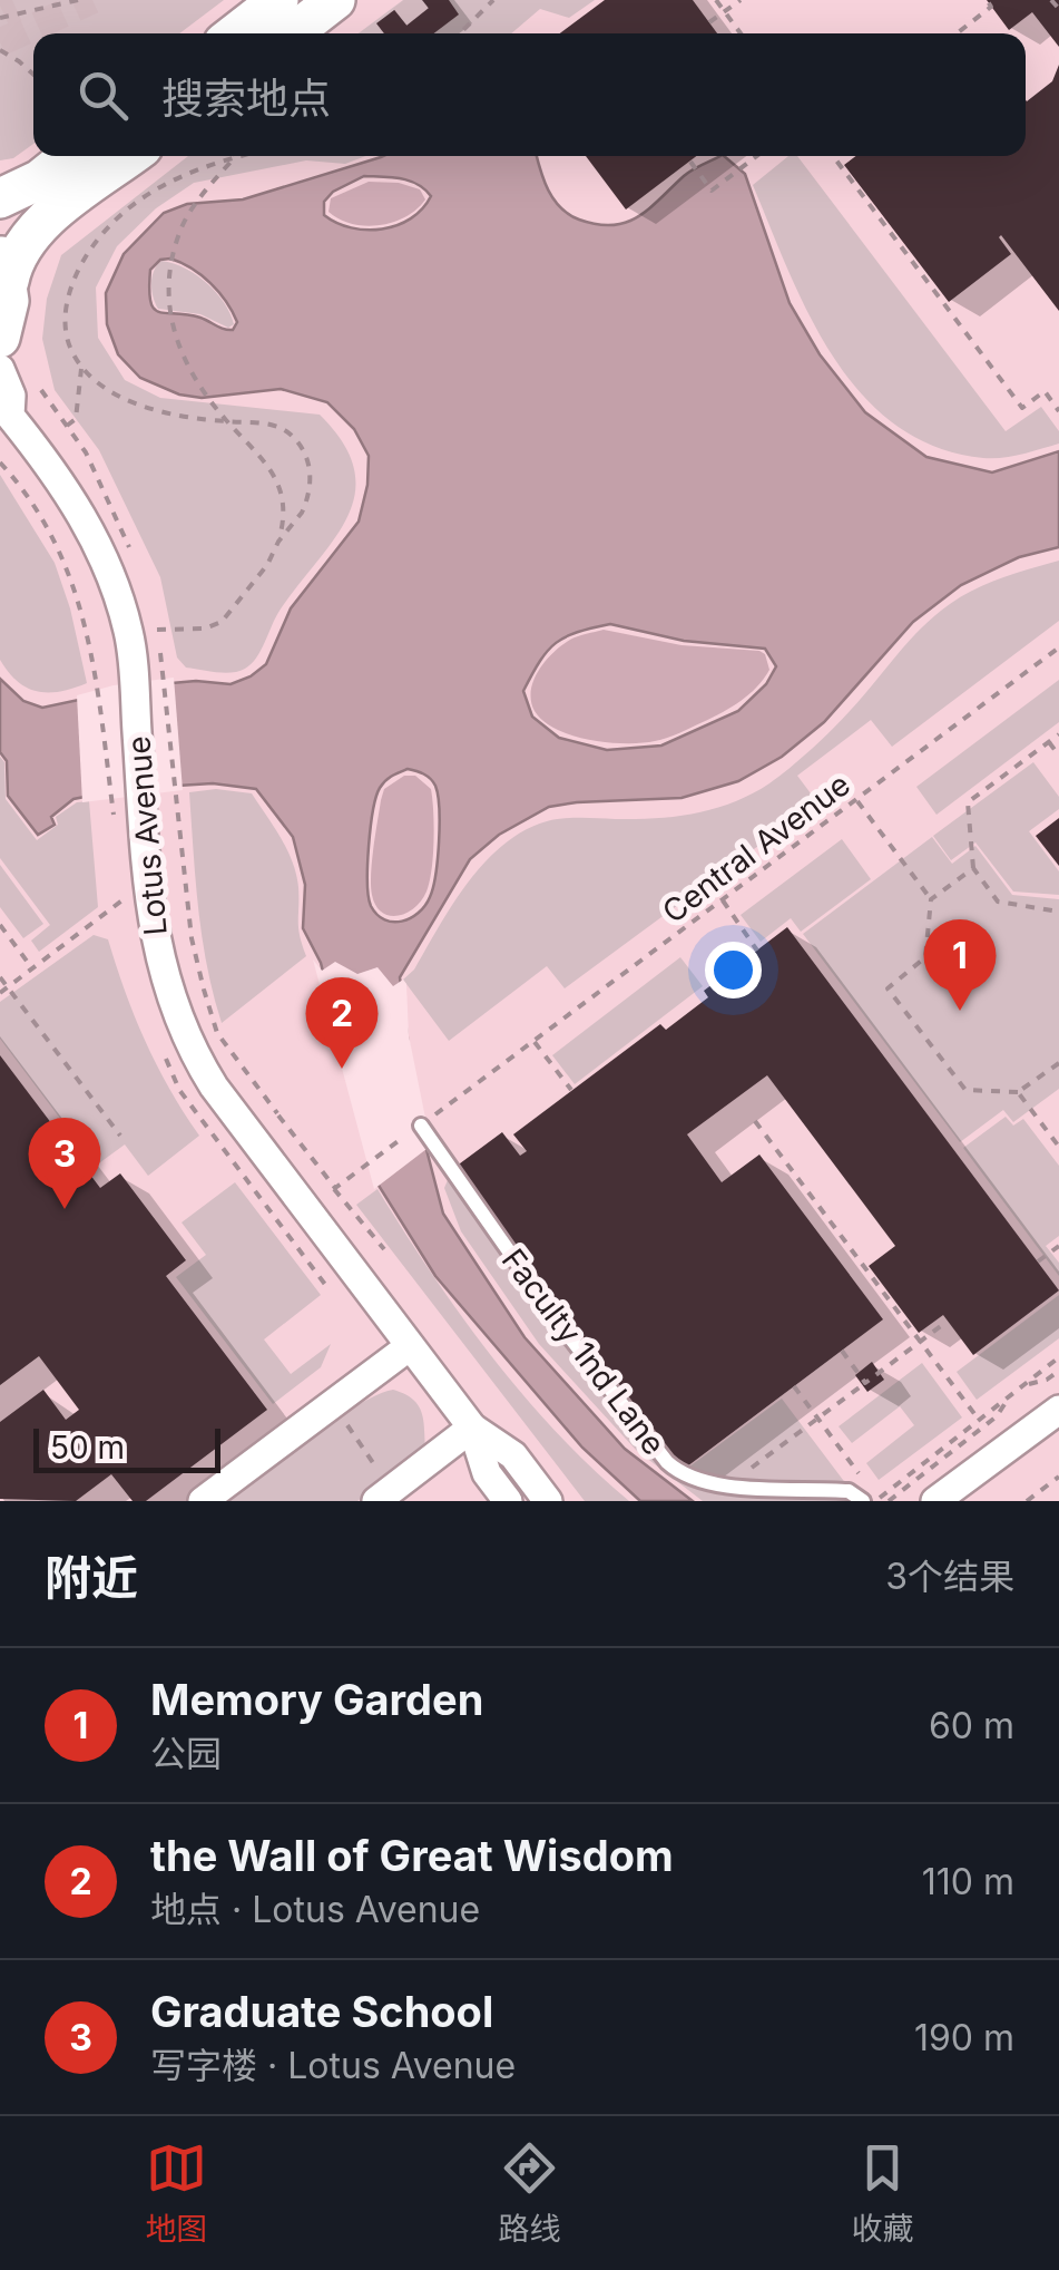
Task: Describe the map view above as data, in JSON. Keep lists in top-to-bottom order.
{
  "streets": {
    "street": ["Lotus Avenue"],
    "lane": ["Faculty 1nd Lane"],
    "path": ["Central Avenue"]
  },
  "scale_bar": "50 m",
  "page": {
    "search": "搜索地点",
    "pins": ["1", "2", "3"],
    "scale": "50 m",
    "heading": ["附近", "3个结果"],
    "list": [
      {
        "mark": "1",
        "name": "Memory Garden",
        "note": "公园",
        "value": "60 m"
      },
      {
        "mark": "2",
        "name": "the Wall of Great Wisdom",
        "note": "地点 · Lotus Avenue",
        "value": "110 m"
      },
      {
        "mark": "3",
        "name": "Graduate School",
        "note": "写字楼 · Lotus Avenue",
        "value": "190 m"
      }
    ],
    "nav": ["地图", "路线", "收藏"]
  }
}
